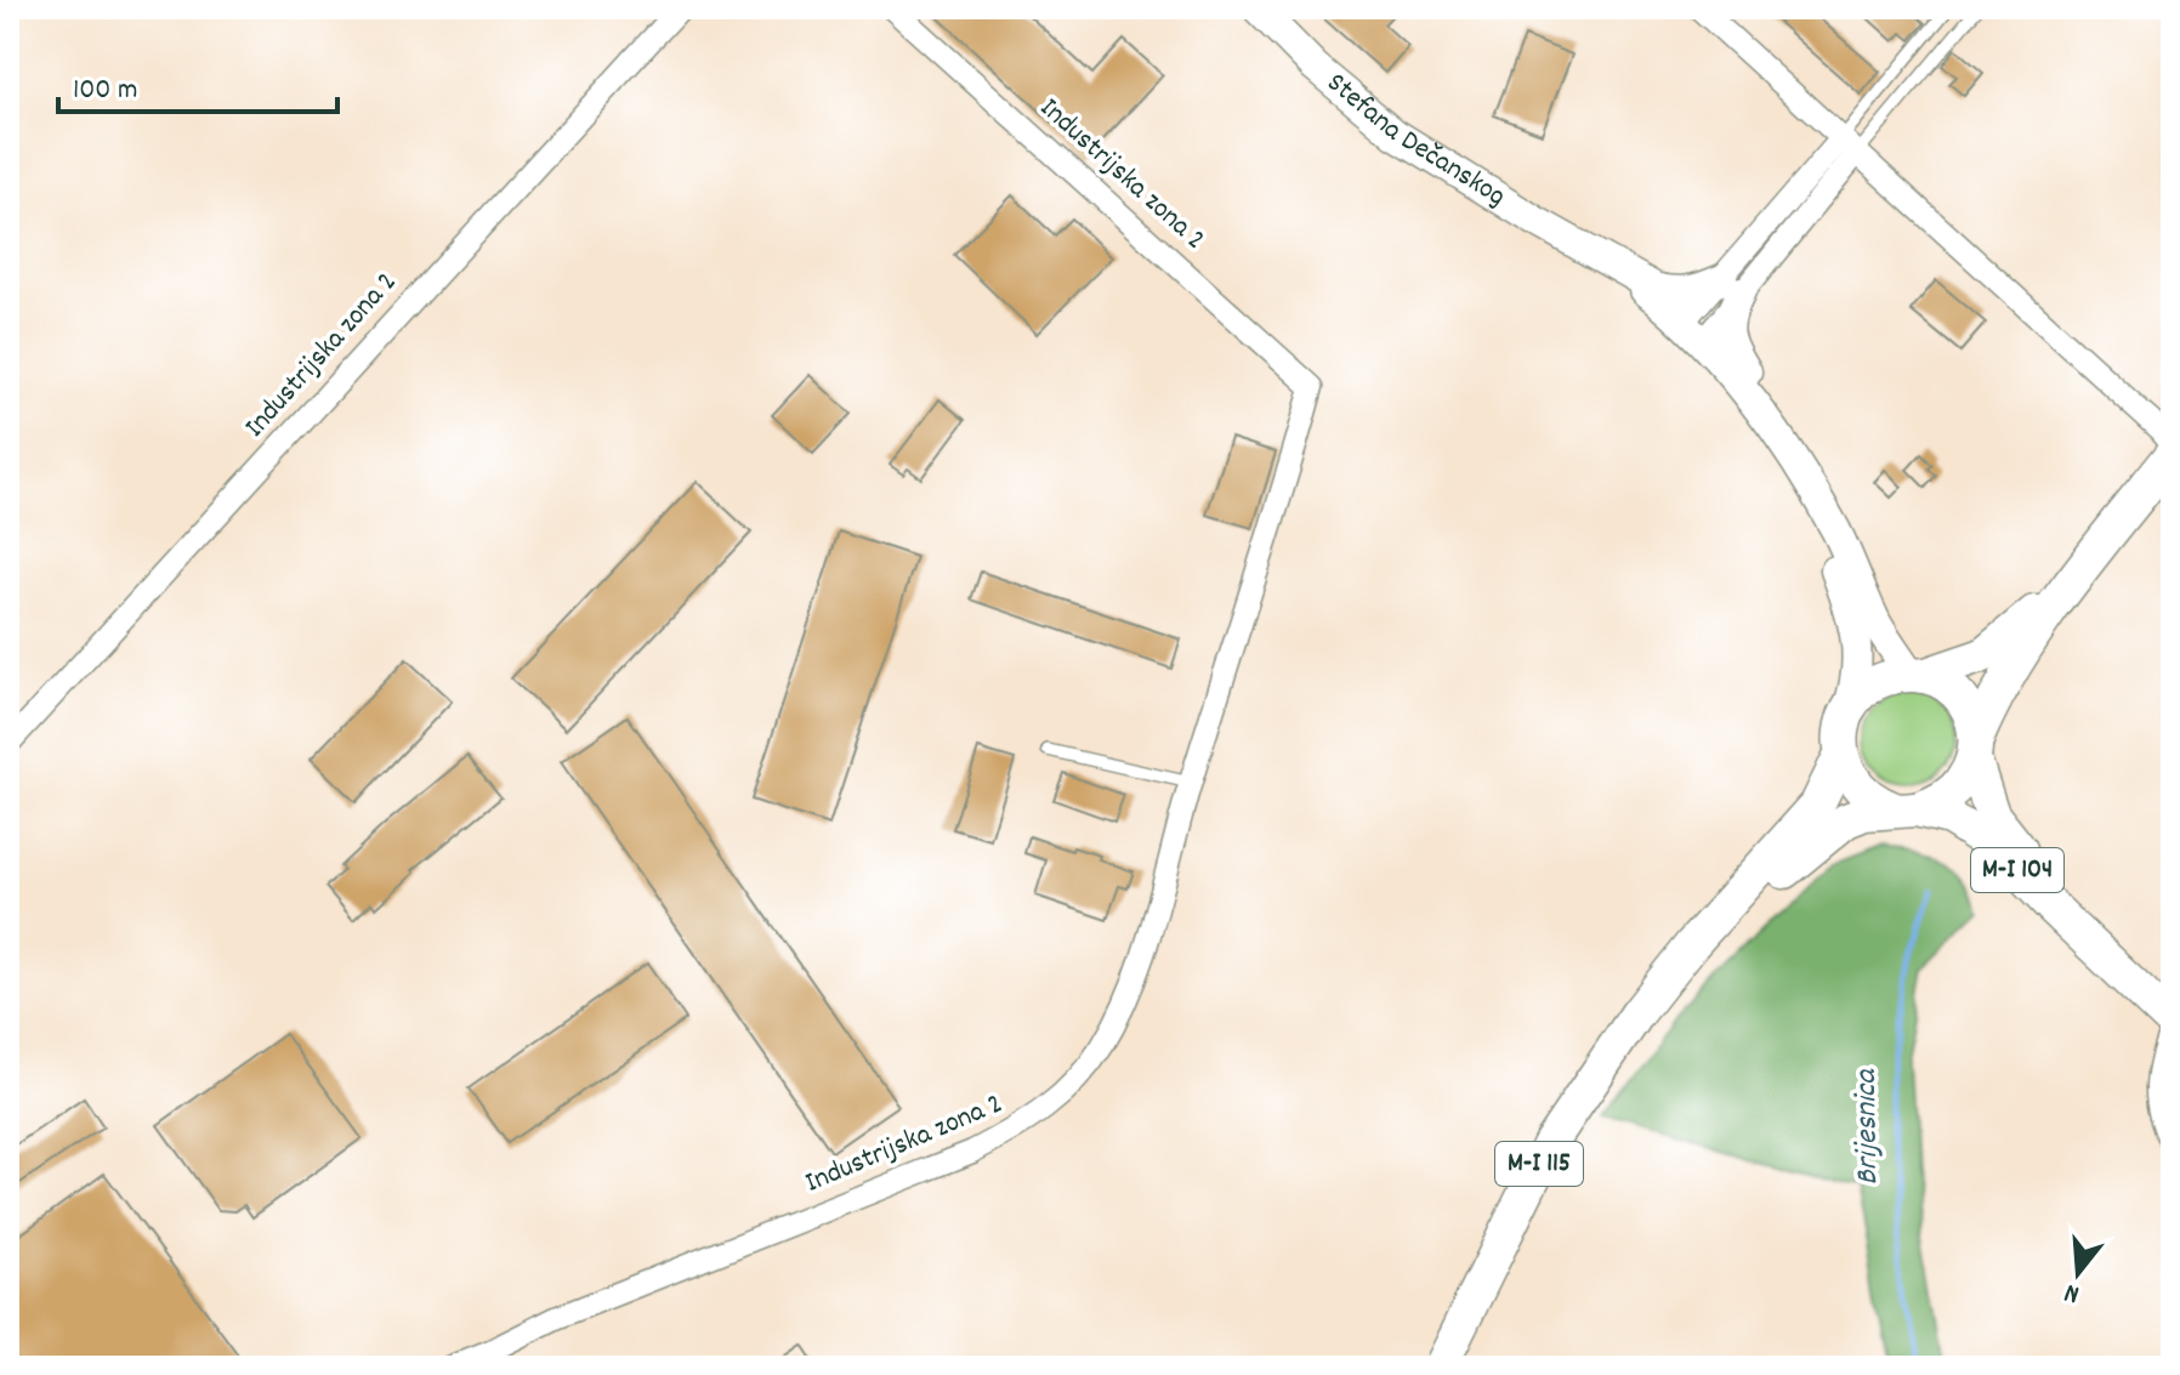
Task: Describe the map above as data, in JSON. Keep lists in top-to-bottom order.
{
  "streets": {
    "main road": ["Stefana Dečanskog", "M-I 104", "M-I 115"],
    "street": ["Industrijska zona 2"]
  },
  "crossings": [
    ["M-I 104", "M-I 115"]
  ],
  "water": ["Brijesnica"],
  "scale_bar": "100 m",
  "north": "bottom"
}
